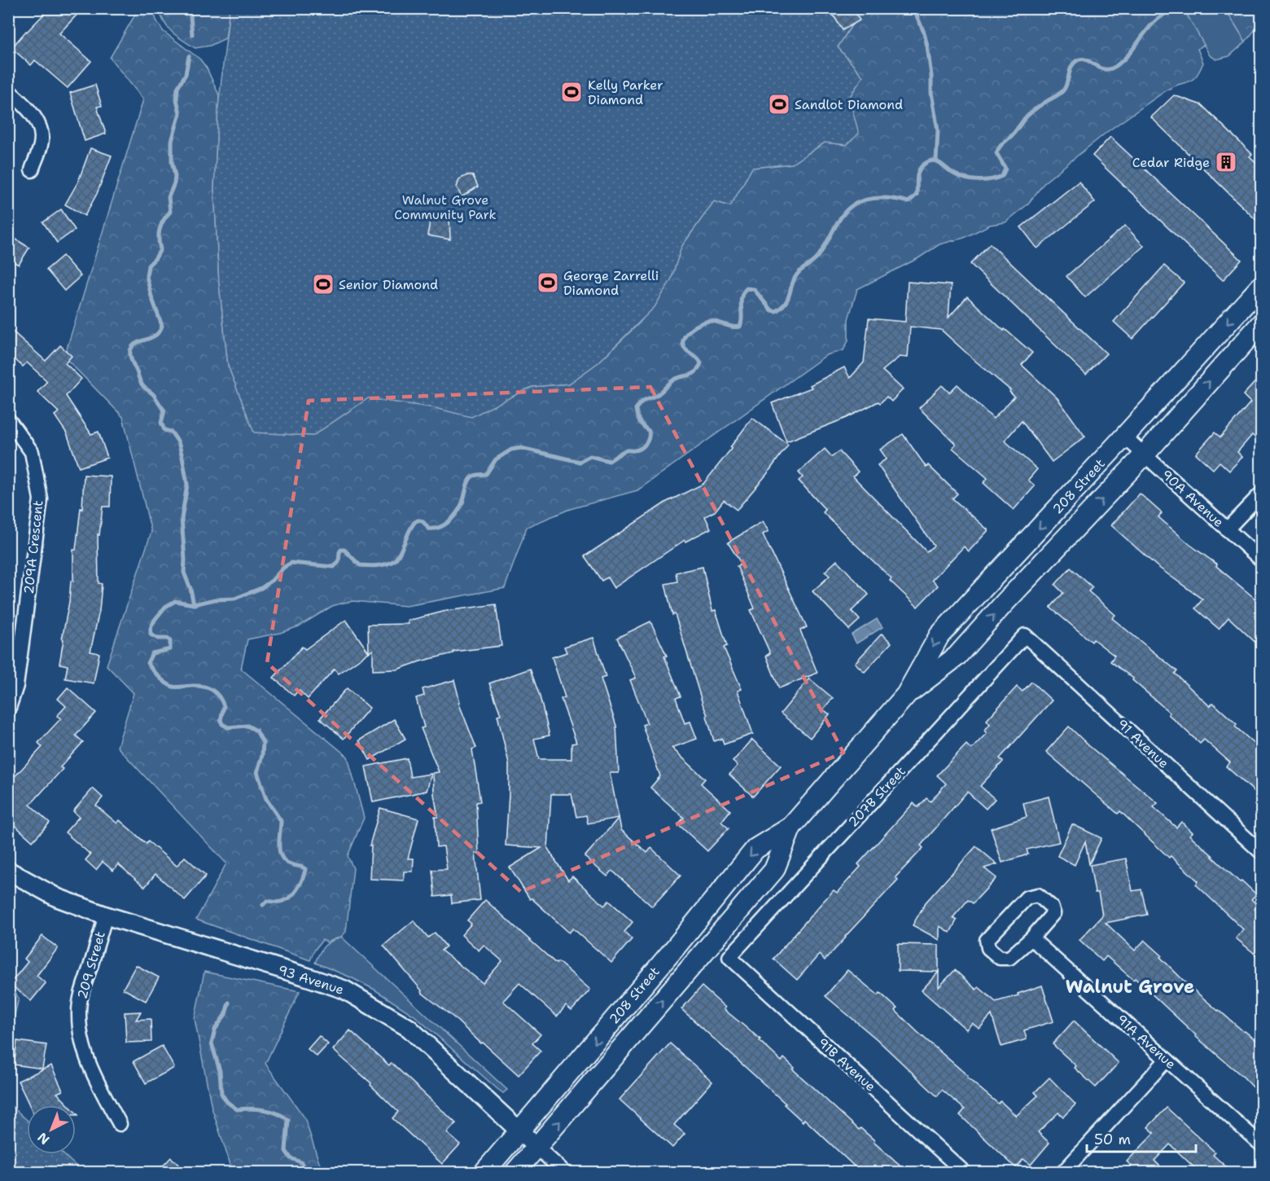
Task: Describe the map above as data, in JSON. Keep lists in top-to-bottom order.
{
  "streets": {
    "main road": ["208 Street"],
    "street": [
      "90A Avenue",
      "209A Crescent",
      "91 Avenue",
      "207B Street",
      "209 Street",
      "93 Avenue",
      "91A Avenue",
      "91B Avenue"
    ]
  },
  "crossings": [
    ["208 Street", "90A Avenue"],
    ["208 Street", "93 Avenue"],
    ["91 Avenue", "207B Street"],
    ["207B Street", "91B Avenue"],
    ["209 Street", "93 Avenue"]
  ],
  "districts": ["Walnut Grove"],
  "parks": ["Walnut Grove Community Park"],
  "places": {
    "sports": [
      "Kelly Parker Diamond",
      "Sandlot Diamond",
      "George Zarrelli Diamond",
      "Senior Diamond"
    ],
    "building": ["Cedar Ridge"]
  },
  "scale_bar": "50 m",
  "north": "bottom left"
}
